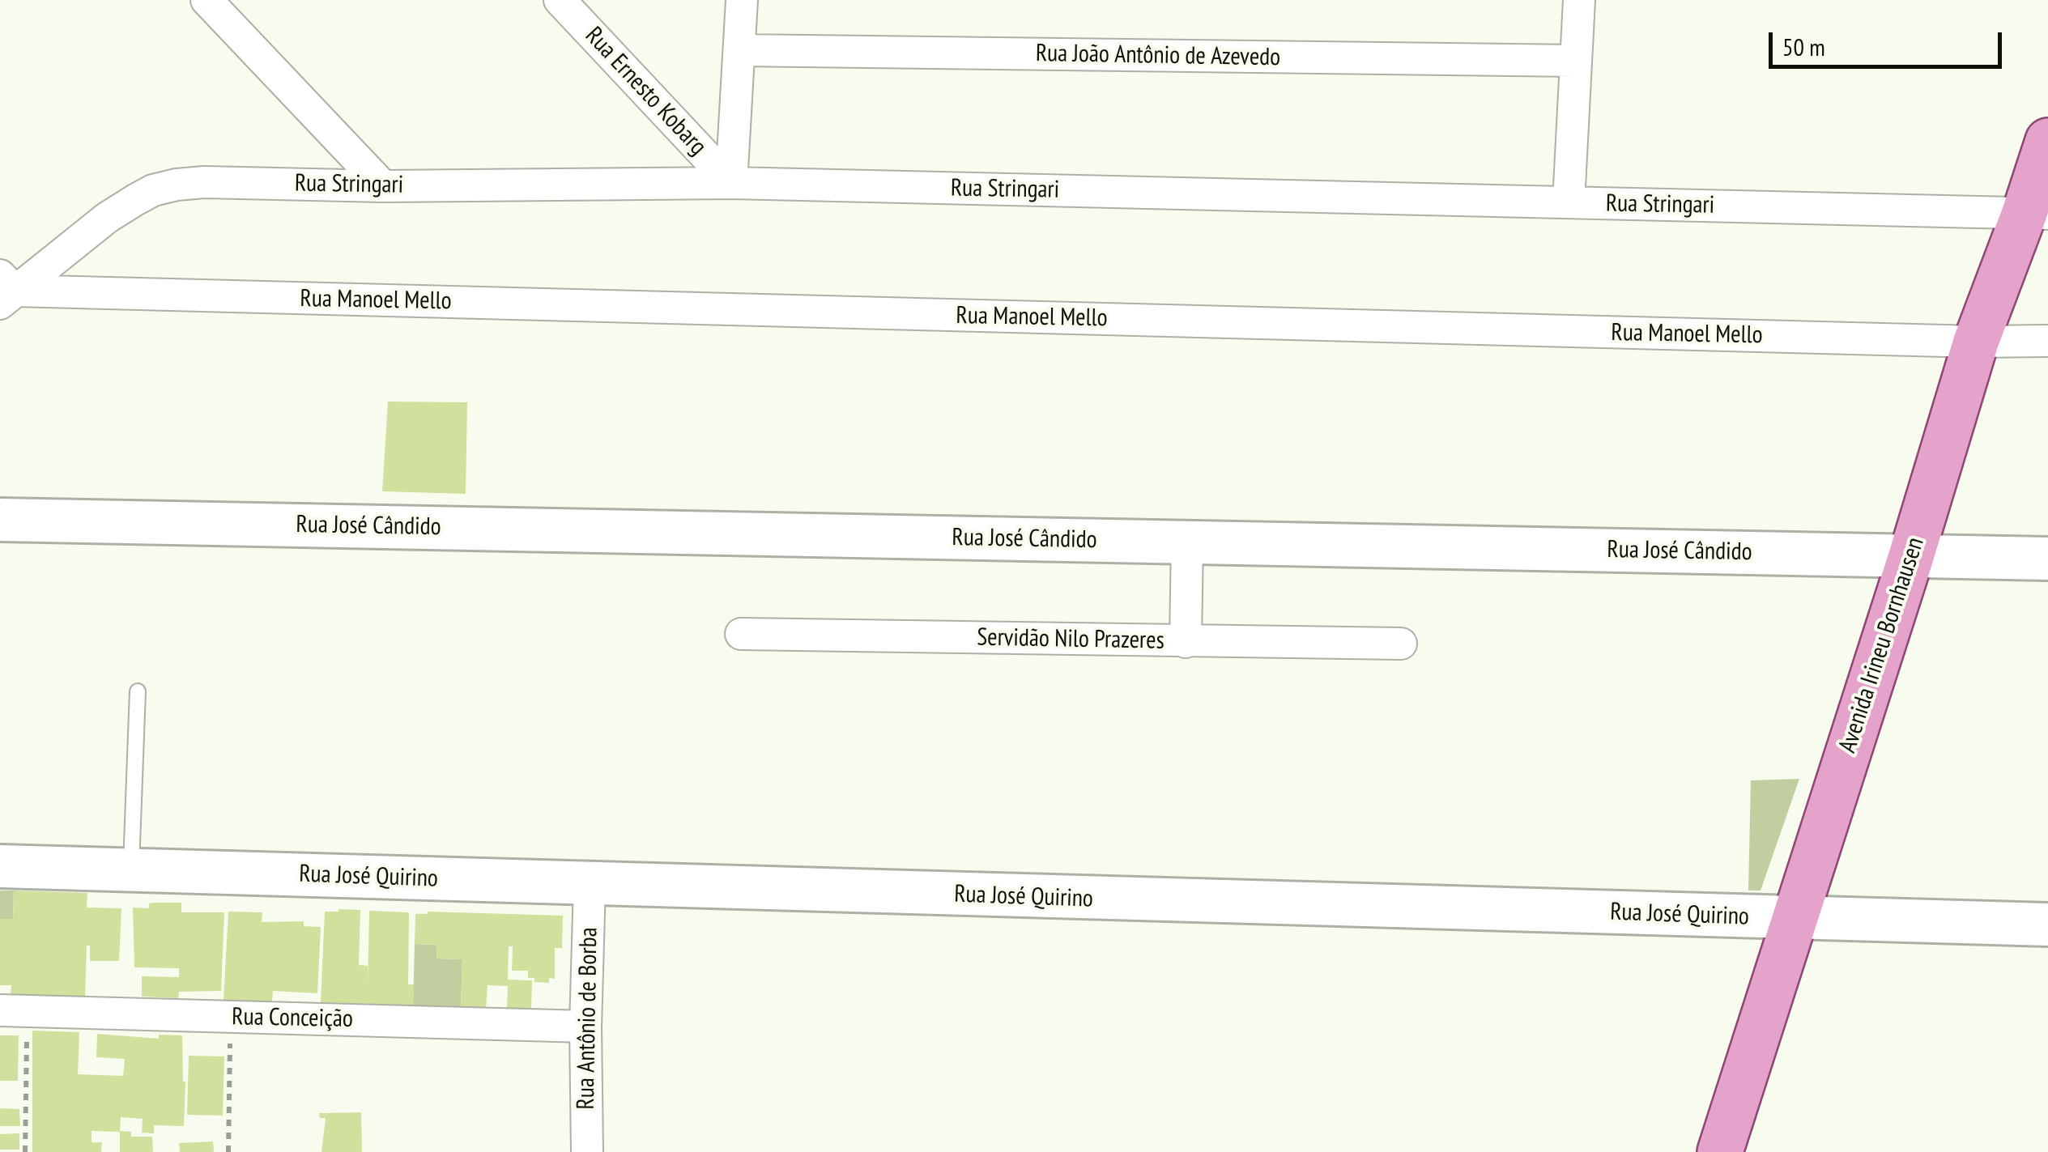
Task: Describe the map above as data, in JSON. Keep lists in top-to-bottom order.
{
  "streets": {
    "main road": ["Rua José Cândido", "Avenida Irineu Bornhausen", "Rua José Quirino"],
    "street": [
      "Rua João Antônio de Azevedo",
      "Rua Ernesto Kobarg",
      "Rua Stringari",
      "Rua Manoel Mello",
      "Servidão Nilo Prazeres",
      "Rua Conceição",
      "Rua Antônio de Borba"
    ]
  },
  "crossings": [
    ["Rua Ernesto Kobarg", "Rua Stringari"],
    ["Rua Stringari", "Rua Manoel Mello"],
    ["Rua Stringari", "Avenida Irineu Bornhausen"],
    ["Rua Manoel Mello", "Avenida Irineu Bornhausen"],
    ["Rua José Cândido", "Avenida Irineu Bornhausen"],
    ["Avenida Irineu Bornhausen", "Rua José Quirino"],
    ["Rua José Quirino", "Rua Antônio de Borba"],
    ["Rua Conceição", "Rua Antônio de Borba"]
  ],
  "scale_bar": "50 m"
}
